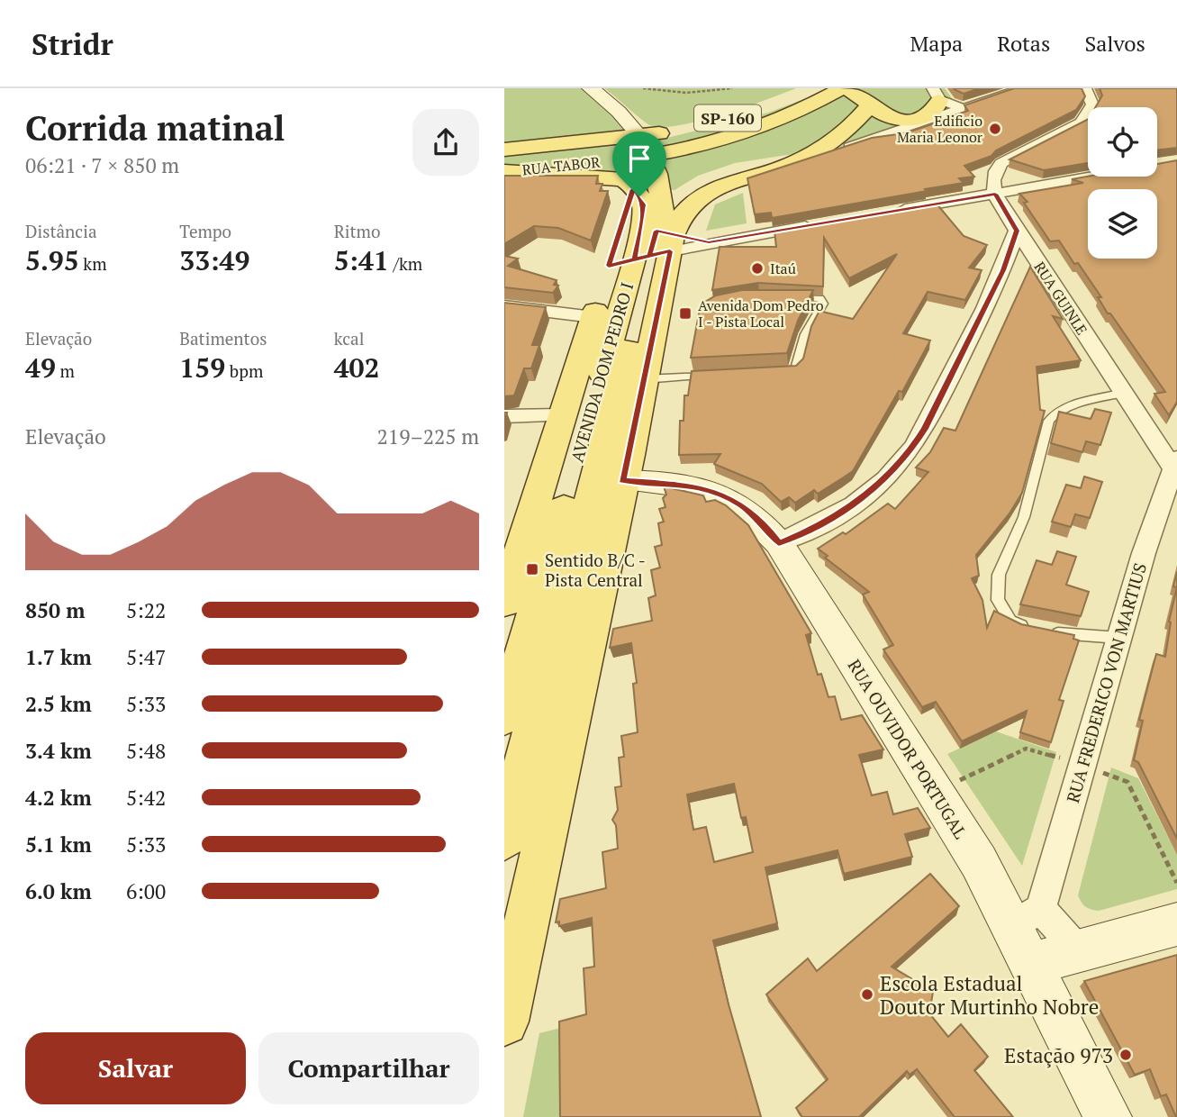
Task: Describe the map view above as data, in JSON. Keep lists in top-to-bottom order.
{
  "streets": {
    "main road": ["SP-160", "RUA TABOR", "AVENIDA DOM PEDRO I"],
    "street": ["RUA GUINLE", "RUA FREDERICO VON MARTIUS", "RUA OUVIDOR PORTUGAL"]
  },
  "crossings": [
    ["SP-160", "RUA TABOR"],
    ["SP-160", "AVENIDA DOM PEDRO I"],
    ["RUA TABOR", "AVENIDA DOM PEDRO I"],
    ["RUA GUINLE", "RUA FREDERICO VON MARTIUS"],
    ["AVENIDA DOM PEDRO I", "RUA OUVIDOR PORTUGAL"],
    ["RUA FREDERICO VON MARTIUS", "RUA OUVIDOR PORTUGAL"]
  ],
  "places": {
    "other": [
      "Edificio Maria Leonor",
      "Itaú",
      "Escola Estadual Doutor Murtinho Nobre",
      "Estação 973"
    ],
    "transit": ["Avenida Dom Pedro I - Pista Local", "Sentido B/C - Pista Central"]
  },
  "page": {
    "header": "Stridr",
    "nav": ["Mapa", "Rotas", "Salvos"],
    "heading": ["Corrida matinal", "06:21 · 7 × 850 m"],
    "stats": [
      ["Distância", "5.95 km"],
      ["Tempo", "33:49"],
      ["Ritmo", "5:41 /km"],
      ["Elevação", "49 m"],
      ["Batimentos", "159 bpm"],
      ["kcal", "402"]
    ],
    "chart": ["Elevação", "219–225 m"],
    "list": [
      {
        "name": "850 m",
        "note": "5:22"
      },
      {
        "name": "1.7 km",
        "note": "5:47"
      },
      {
        "name": "2.5 km",
        "note": "5:33"
      },
      {
        "name": "3.4 km",
        "note": "5:48"
      },
      {
        "name": "4.2 km",
        "note": "5:42"
      },
      {
        "name": "5.1 km",
        "note": "5:33"
      },
      {
        "name": "6.0 km",
        "note": "6:00"
      }
    ],
    "buttons": ["Salvar", "Compartilhar"]
  }
}
